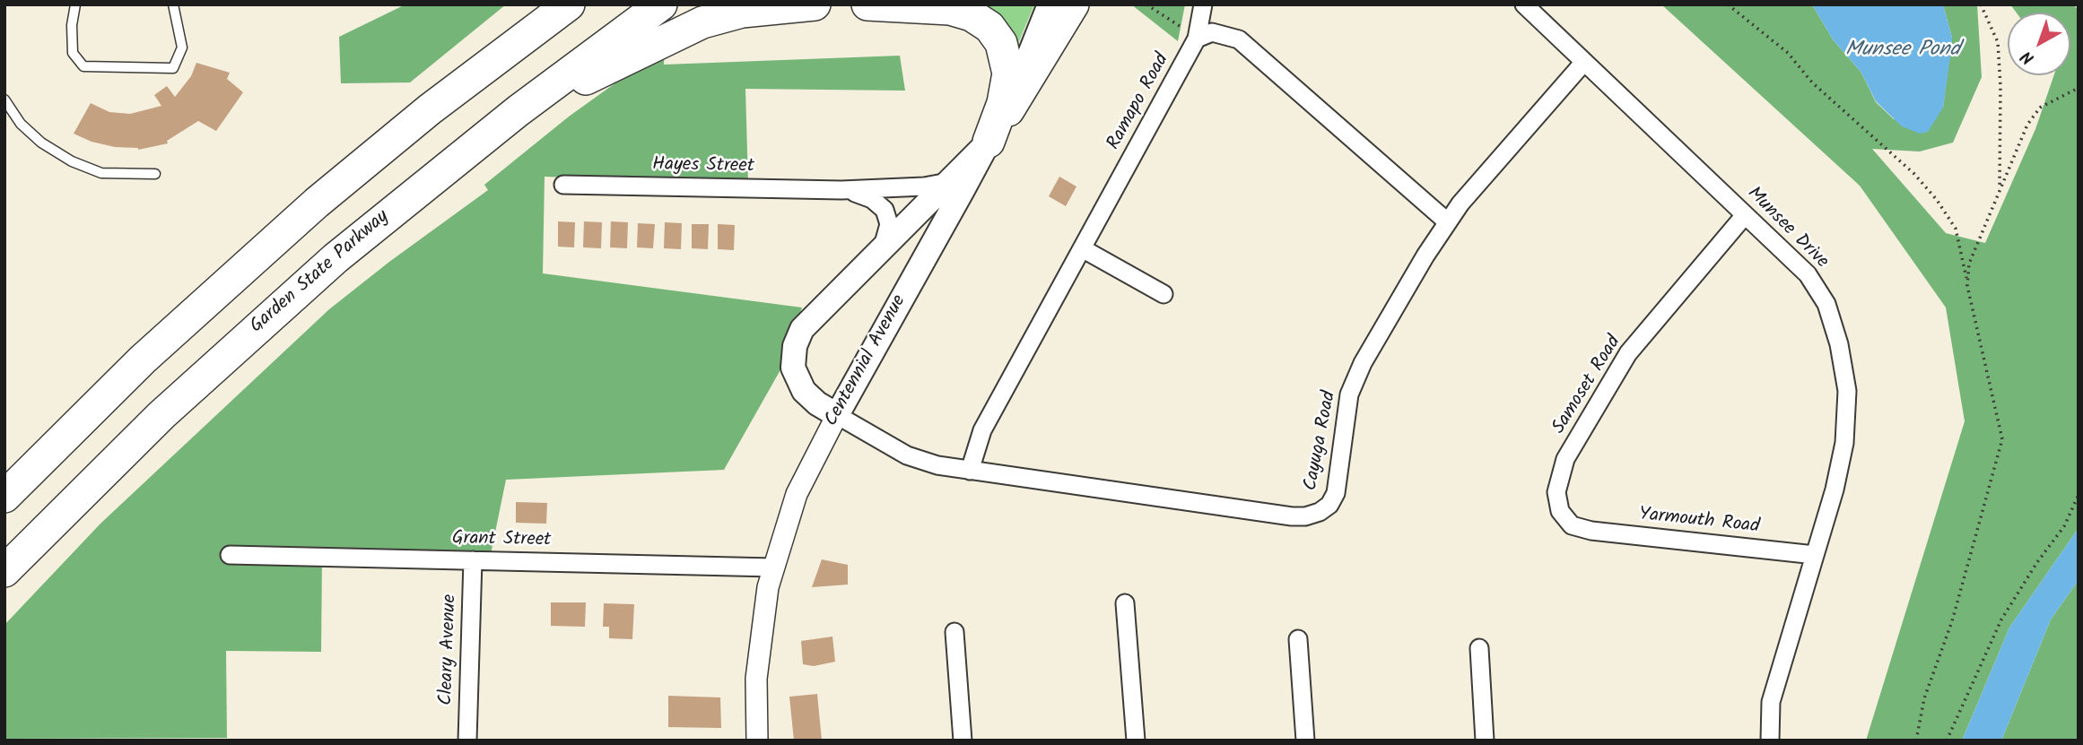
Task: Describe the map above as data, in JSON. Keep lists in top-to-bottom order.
{
  "streets": {
    "highway": ["Garden State Parkway"],
    "main road": ["Centennial Avenue"],
    "street": [
      "Ramapo Road",
      "Hayes Street",
      "Munsee Drive",
      "Samoset Road",
      "Cayuga Road",
      "Yarmouth Road",
      "Grant Street",
      "Cleary Avenue"
    ]
  },
  "crossings": [
    ["Ramapo Road", "Cayuga Road"],
    ["Munsee Drive", "Samoset Road"],
    ["Munsee Drive", "Cayuga Road"],
    ["Munsee Drive", "Yarmouth Road"],
    ["Centennial Avenue", "Cayuga Road"],
    ["Centennial Avenue", "Grant Street"],
    ["Samoset Road", "Yarmouth Road"],
    ["Grant Street", "Cleary Avenue"]
  ],
  "water": ["Munsee Pond"],
  "north": "bottom left"
}
